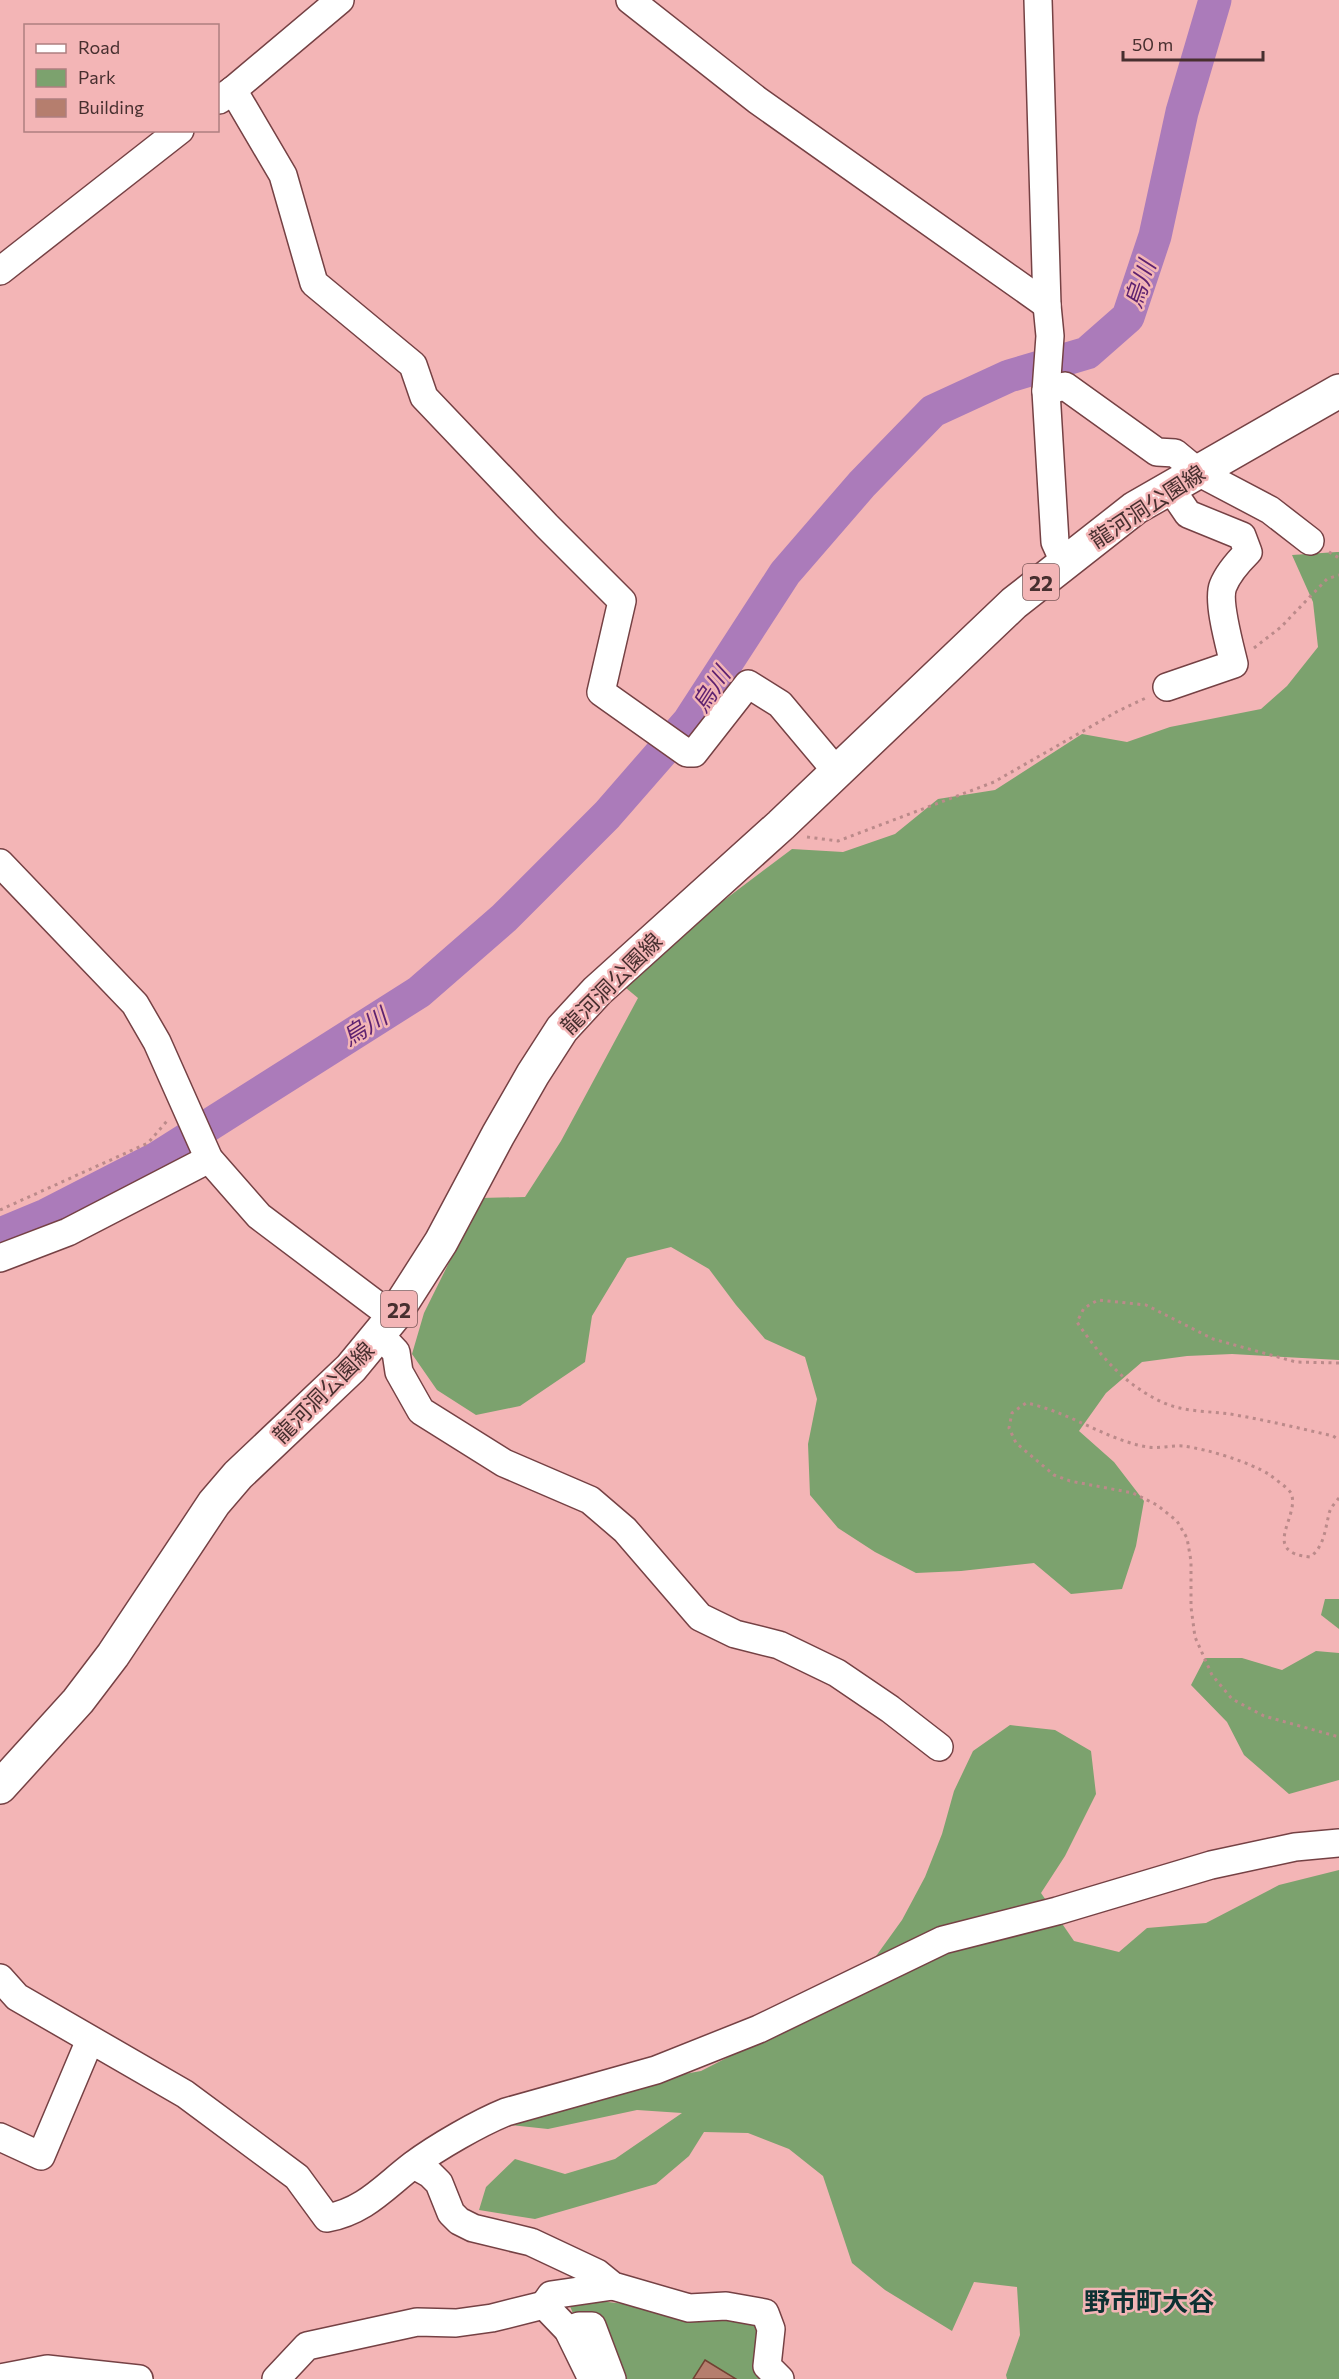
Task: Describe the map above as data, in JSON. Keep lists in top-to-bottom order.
{
  "streets": {
    "main road": ["龍河洞公園線", "22"]
  },
  "districts": ["野市町大谷"],
  "water": ["烏川"],
  "legend": ["Road", "Park", "Building"],
  "scale_bar": "50 m"
}
